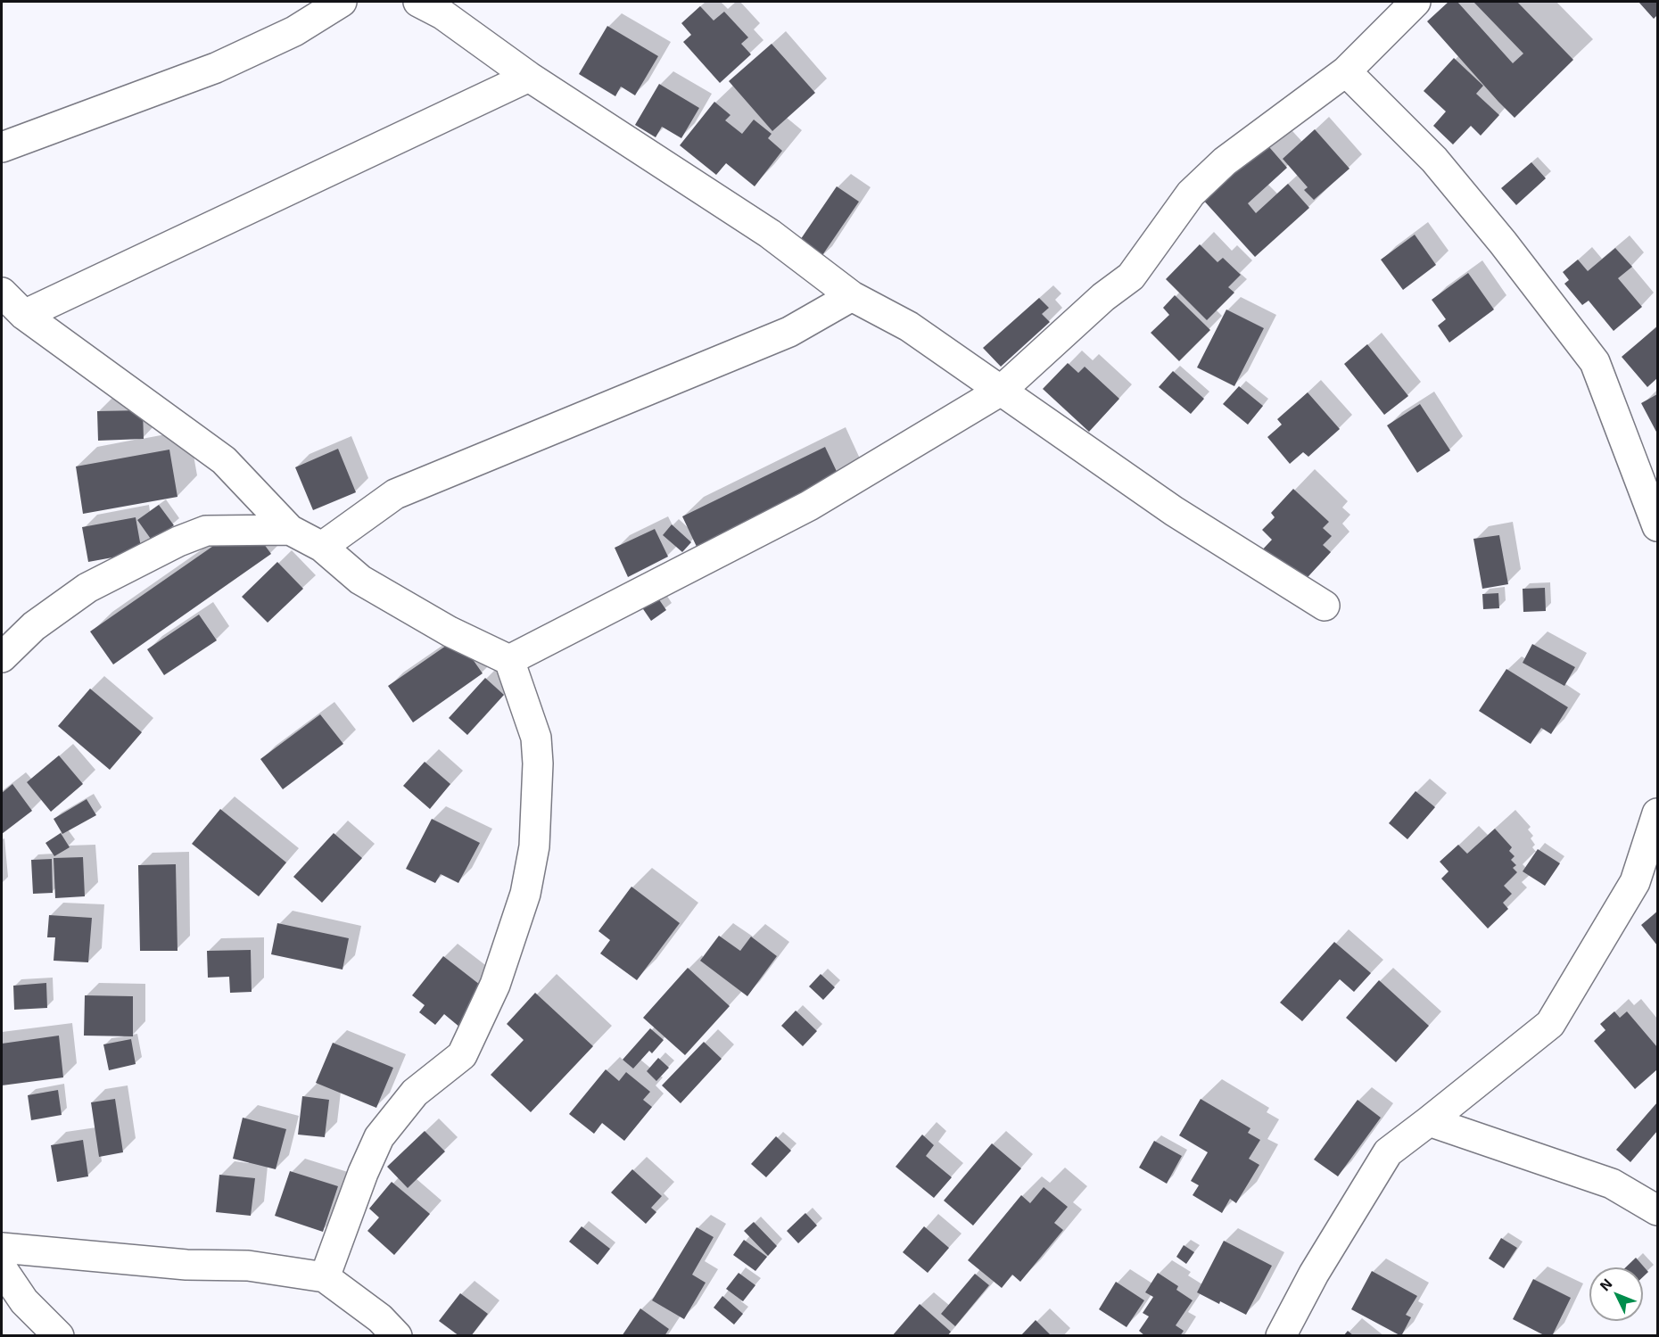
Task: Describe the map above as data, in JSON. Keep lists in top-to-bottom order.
{
  "north": "top left"
}
